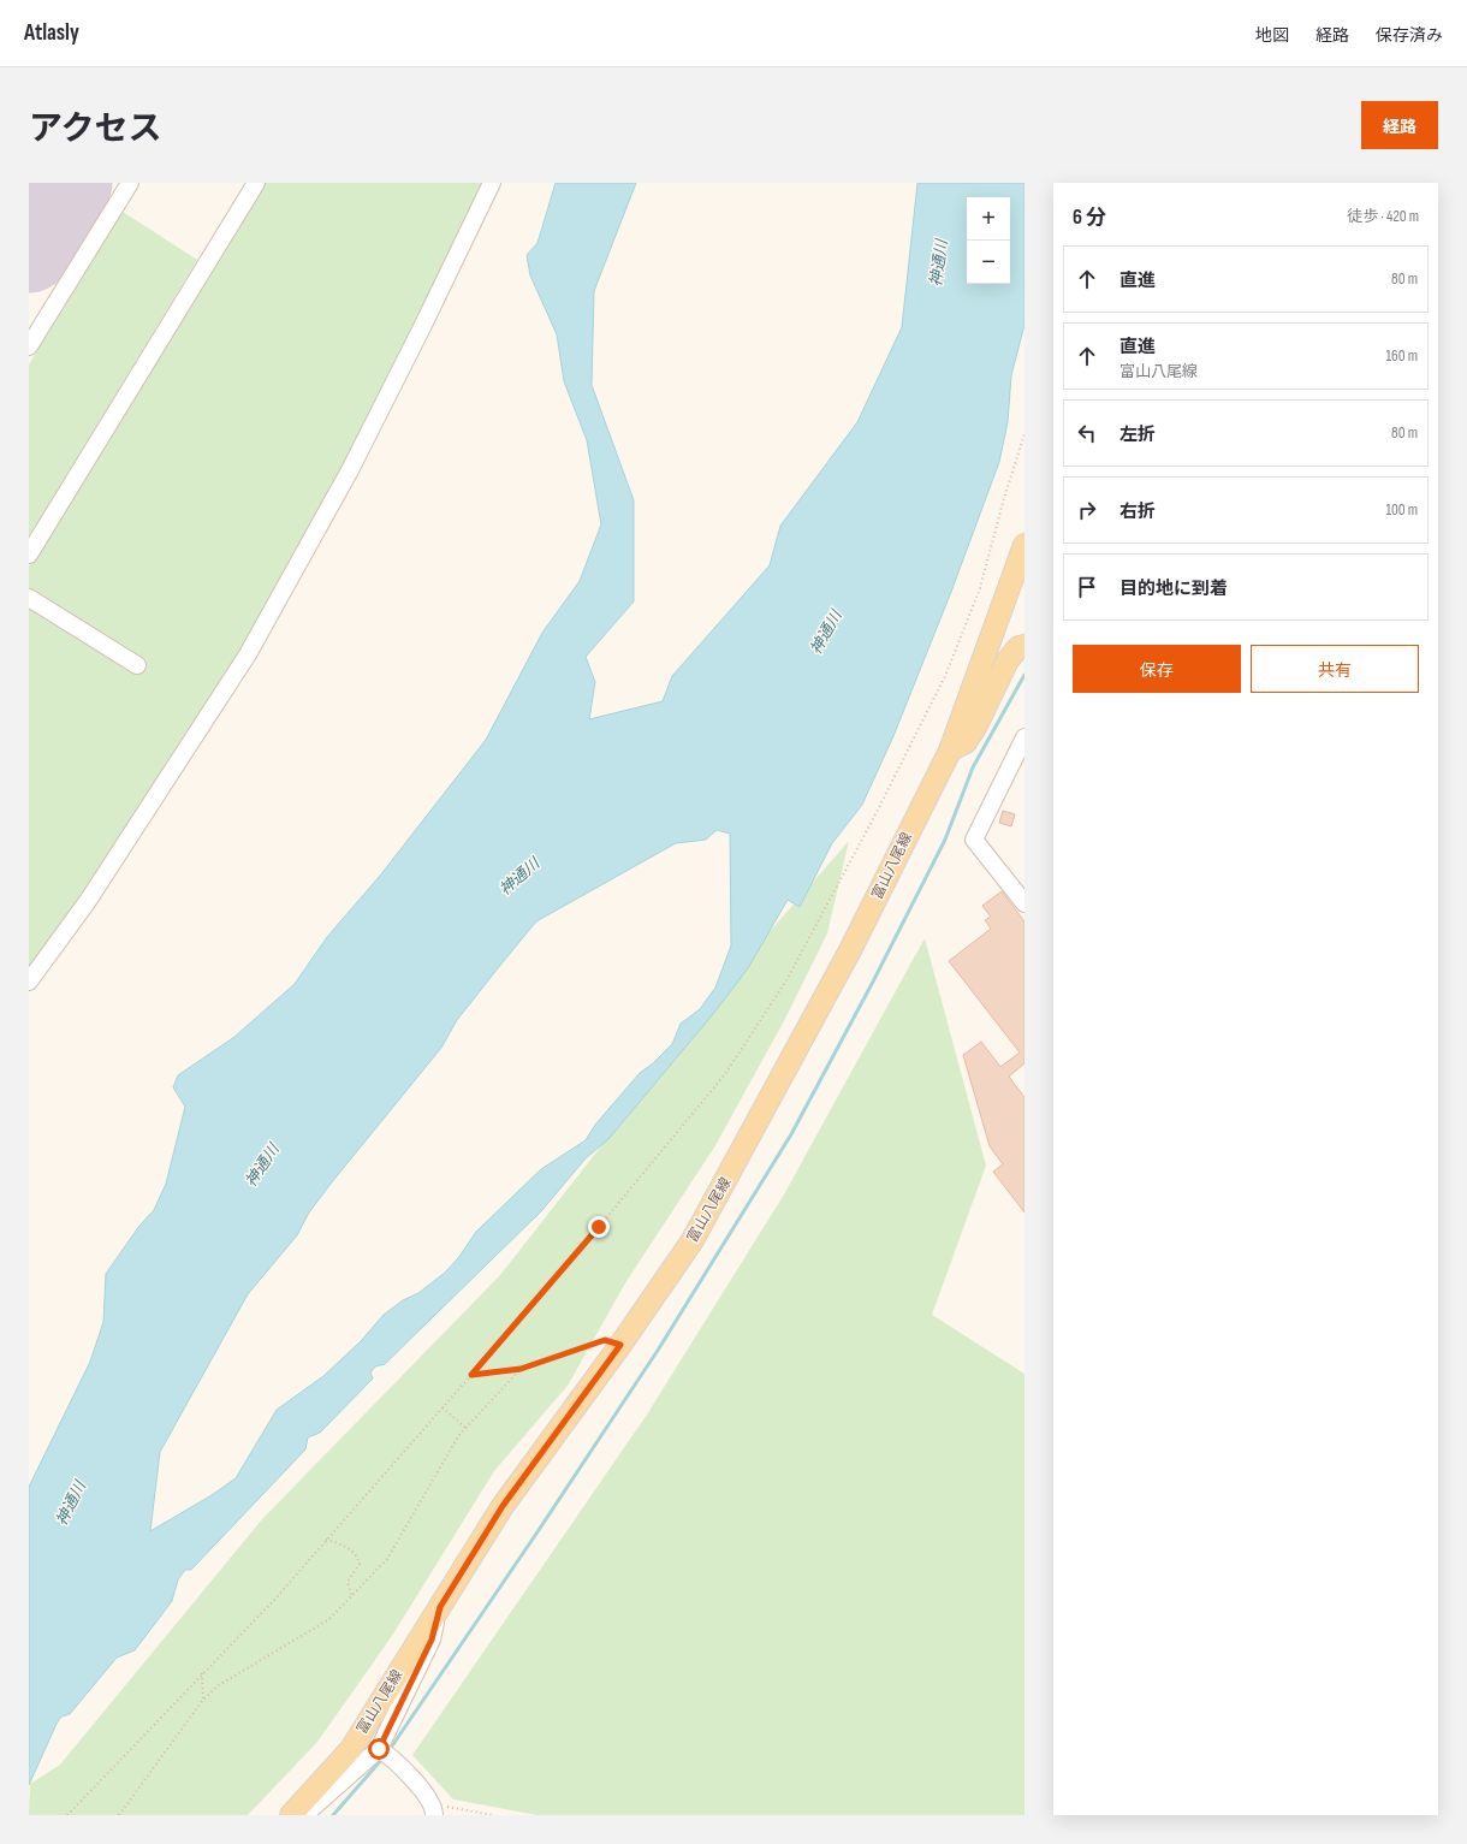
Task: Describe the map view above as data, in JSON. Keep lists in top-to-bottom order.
{
  "streets": {
    "main road": ["富山八尾線"]
  },
  "water": ["神通川"],
  "page": {
    "header": "Atlasly",
    "nav": ["地図", "経路", "保存済み"],
    "title": "アクセス",
    "buttons": [
      "経路",
      ["保存", "共有"]
    ],
    "heading": ["6 分", "徒歩 · 420 m"],
    "map_buttons": ["+", "−"],
    "list": [
      ["直進", "80 m"],
      ["直進", "富山八尾線", "160 m"],
      ["左折", "80 m"],
      ["右折", "100 m"],
      "目的地に到着"
    ]
  }
}
